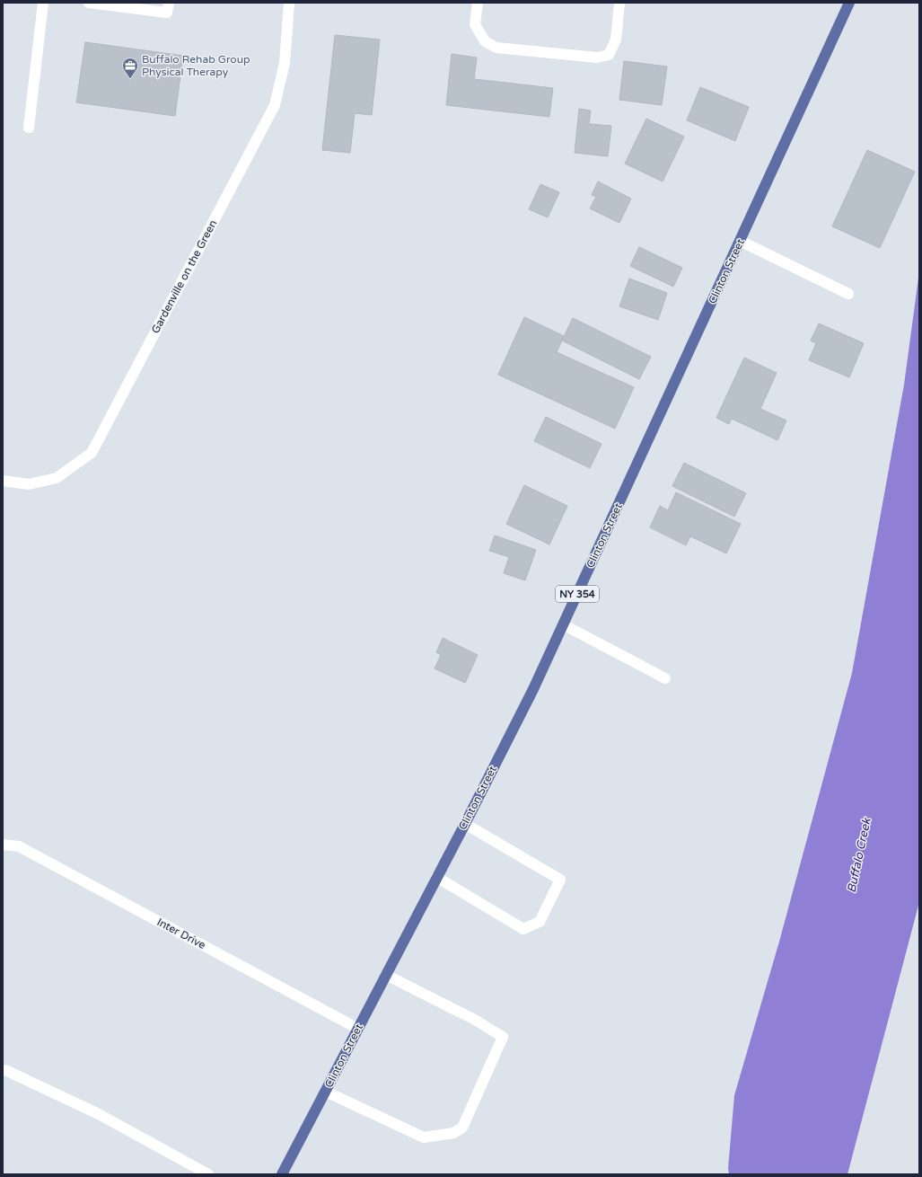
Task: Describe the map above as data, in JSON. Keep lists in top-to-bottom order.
{
  "streets": {
    "main road": ["Clinton Street", "NY 354"],
    "street": ["Gardenville on the Green", "Inter Drive"]
  },
  "crossings": [
    ["Clinton Street", "Inter Drive"]
  ],
  "water": ["Buffalo Creek"],
  "places": {
    "office": ["Buffalo Rehab Group Physical Therapy"]
  }
}
